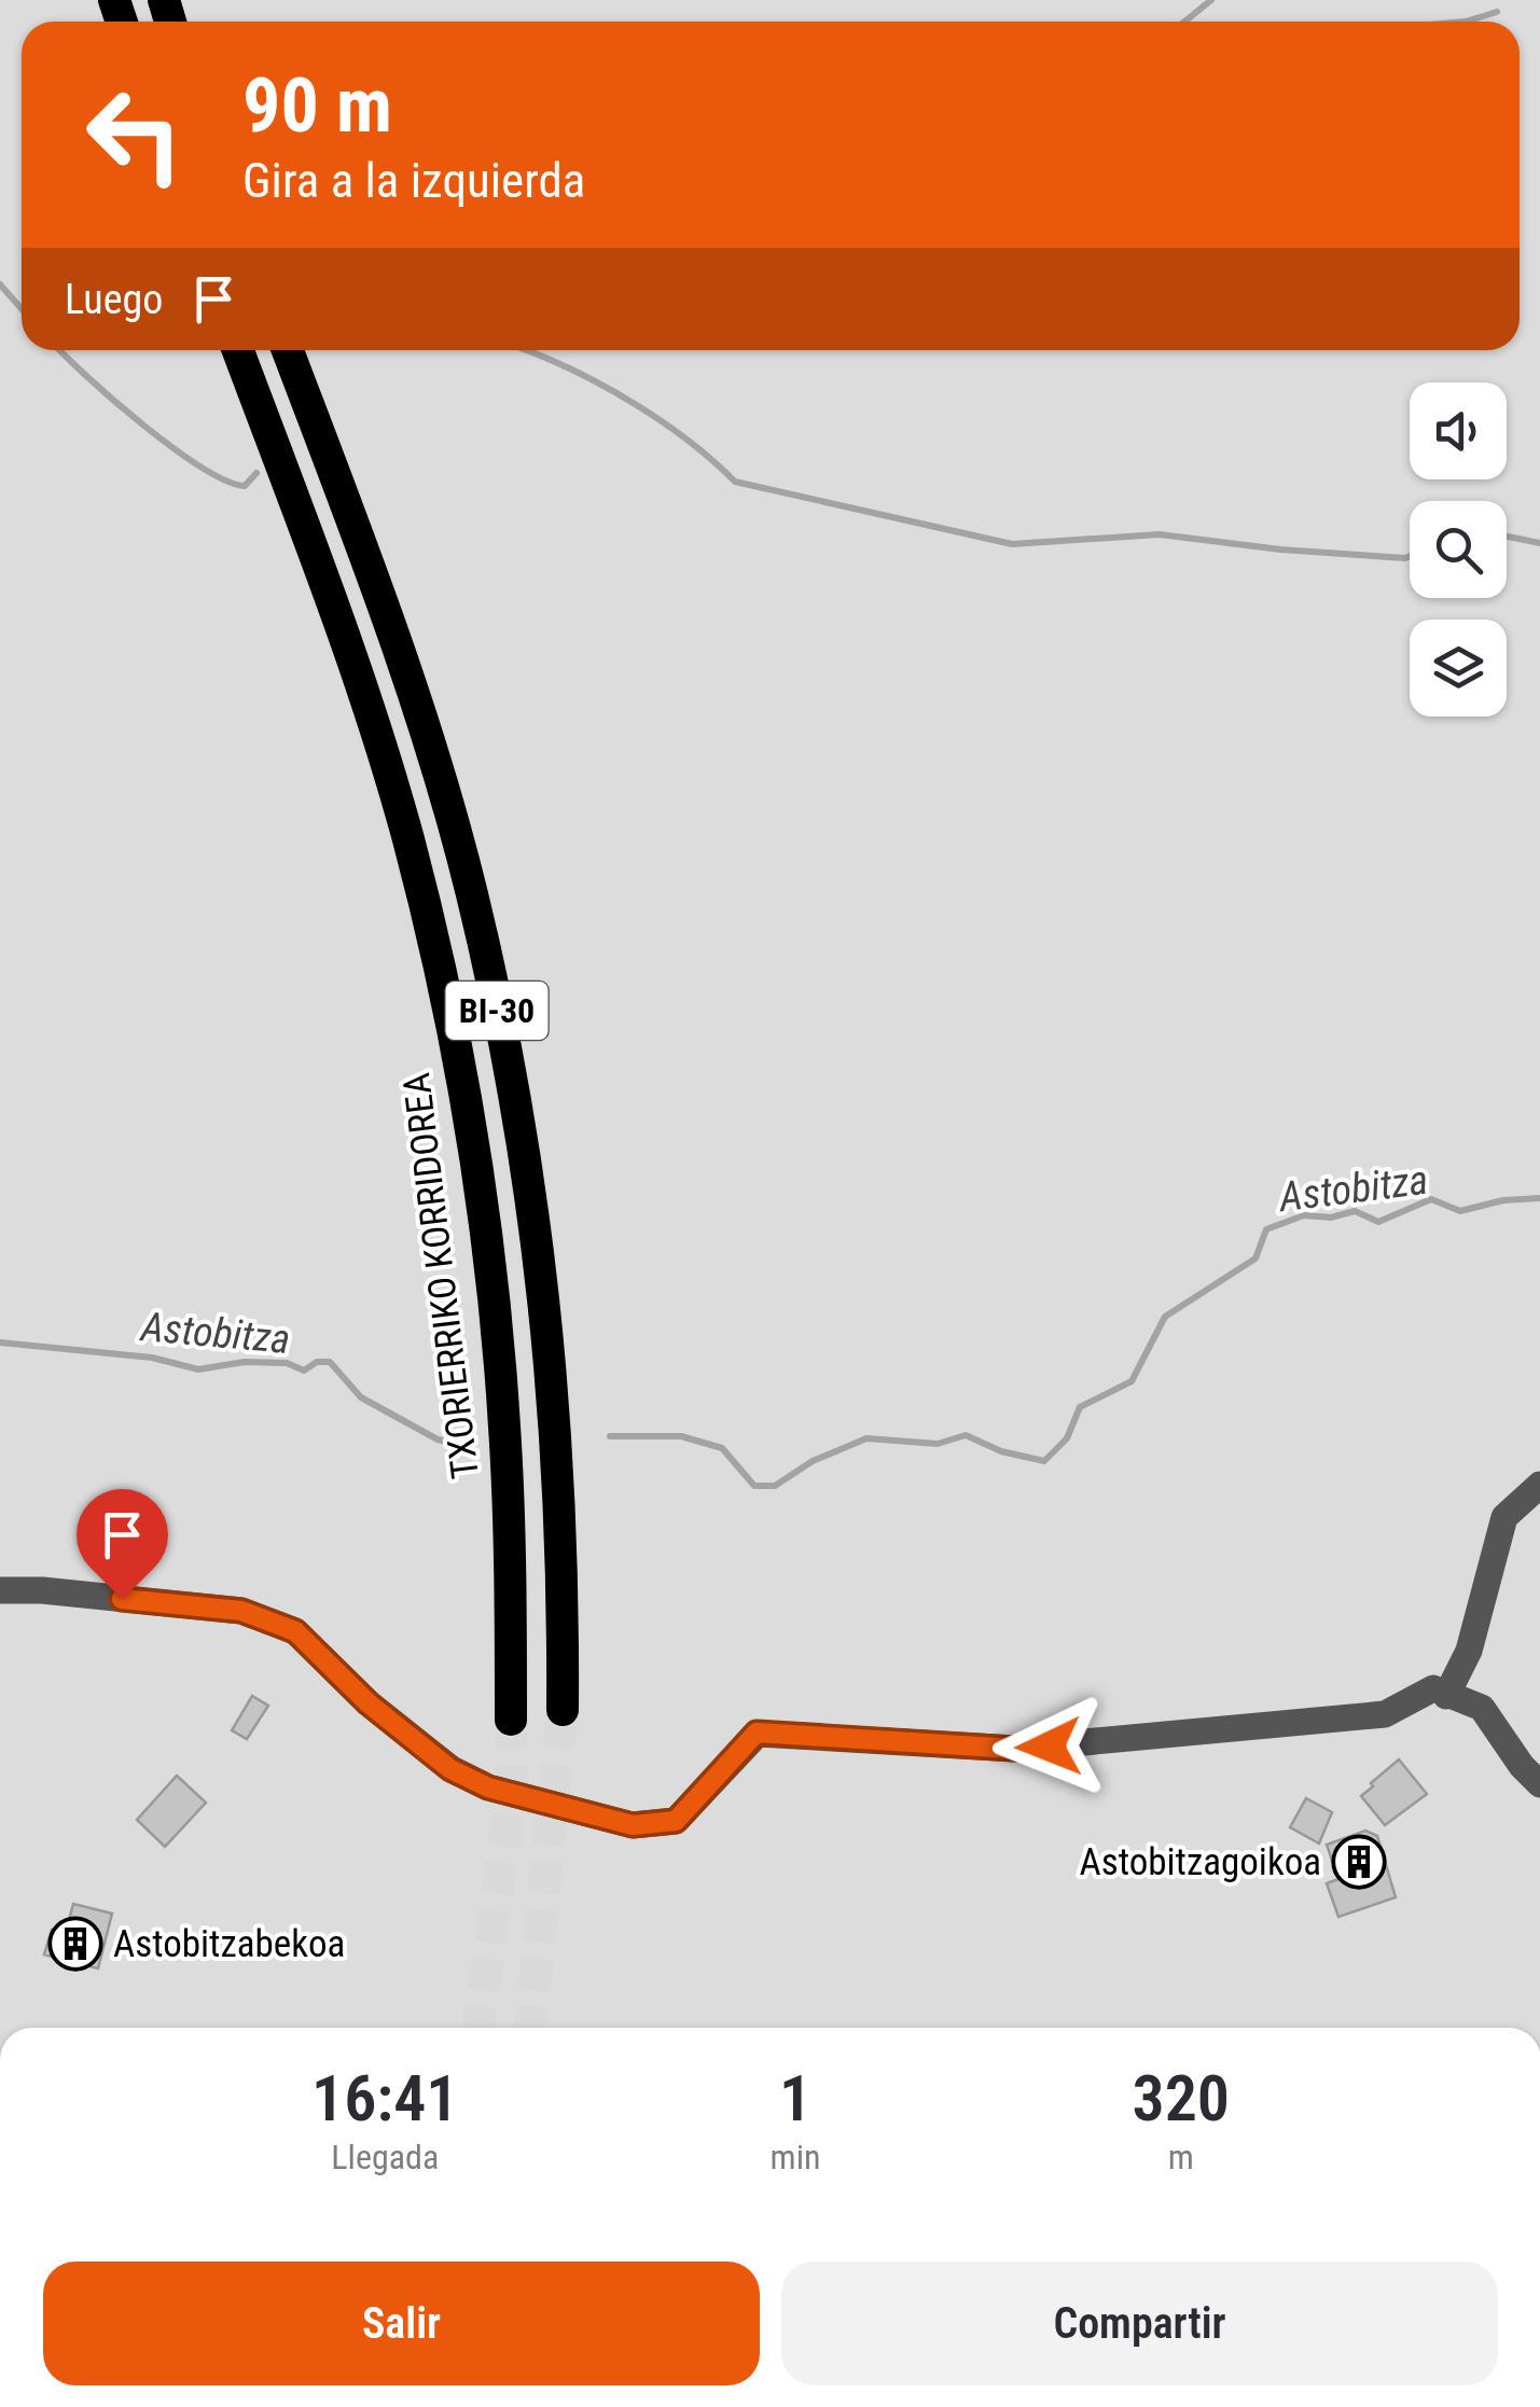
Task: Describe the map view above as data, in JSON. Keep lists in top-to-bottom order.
{
  "streets": {
    "highway": ["BI-30", "TXORIERRIKO KORRIDOREA"]
  },
  "water": ["Astobitza"],
  "places": {
    "building": ["Astobitzagoikoa", "Astobitzabekoa"]
  },
  "page": {
    "turn": ["90 m", "Gira a la izquierda"],
    "then": "Luego",
    "eta": [
      "16:41",
      "Llegada",
      "1",
      "min",
      "320",
      "m"
    ],
    "buttons": ["Salir", "Compartir"]
  }
}
